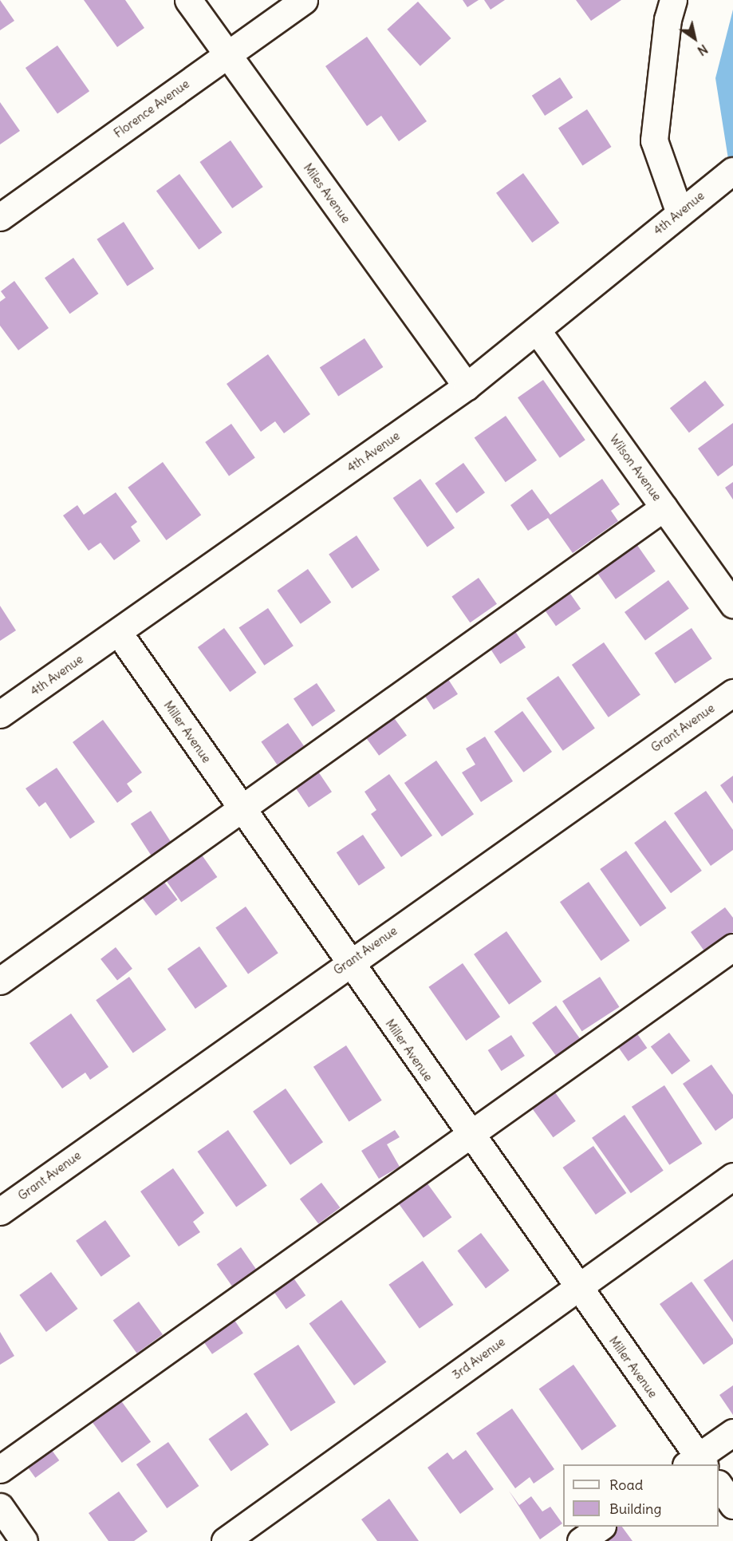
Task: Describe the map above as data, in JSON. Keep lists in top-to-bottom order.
{
  "streets": {
    "street": [
      "Florence Avenue",
      "Miles Avenue",
      "4th Avenue",
      "Wilson Avenue",
      "Grant Avenue",
      "Miller Avenue",
      "3rd Avenue"
    ]
  },
  "crossings": [
    ["Florence Avenue", "Miles Avenue"],
    ["Miles Avenue", "4th Avenue"],
    ["4th Avenue", "Wilson Avenue"],
    ["4th Avenue", "Miller Avenue"],
    ["Grant Avenue", "Miller Avenue"],
    ["Miller Avenue", "3rd Avenue"]
  ],
  "legend": ["Road", "Building"],
  "north": "bottom right"
}
